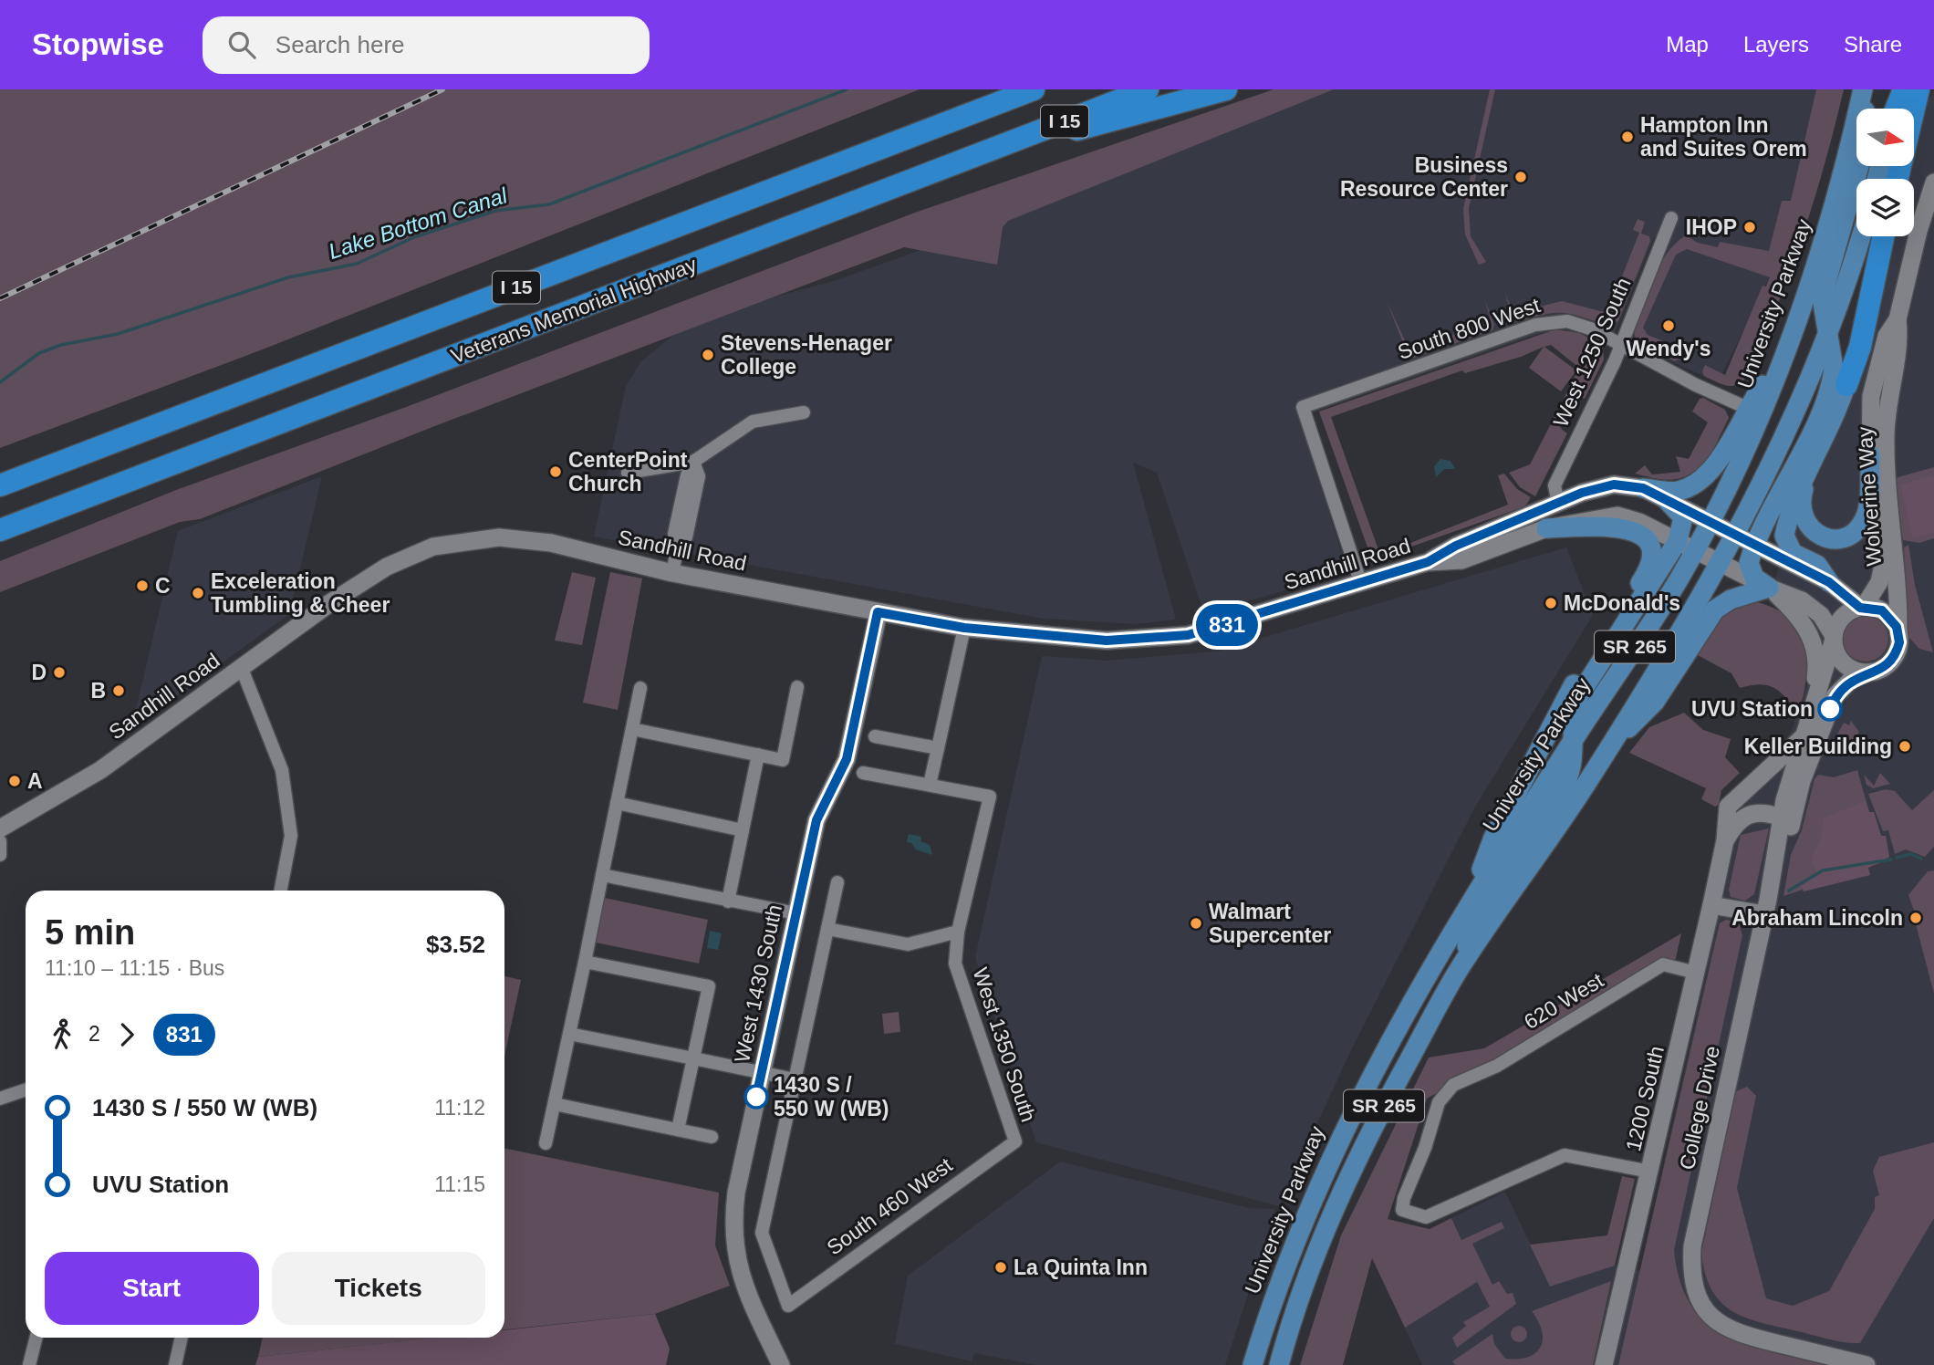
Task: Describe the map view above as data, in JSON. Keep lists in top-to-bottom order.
{
  "streets": {
    "highway": ["I 15", "Veterans Memorial Highway"],
    "main road": ["University Parkway", "SR 265"],
    "street": [
      "South 800 West",
      "West 1250 South",
      "Wolverine Way",
      "Sandhill Road",
      "West 1430 South",
      "620 West",
      "West 1350 South",
      "1200 South",
      "College Drive",
      "South 460 West"
    ]
  },
  "crossings": [
    ["University Parkway", "Sandhill Road"],
    ["South 800 West", "West 1250 South"],
    ["South 800 West", "Sandhill Road"],
    ["West 1250 South", "Sandhill Road"],
    ["Wolverine Way", "Sandhill Road"],
    ["Wolverine Way", "College Drive"],
    ["Sandhill Road", "SR 265"],
    ["Sandhill Road", "West 1430 South"],
    ["Sandhill Road", "College Drive"],
    ["620 West", "1200 South"],
    ["West 1350 South", "South 460 West"],
    ["1200 South", "College Drive"]
  ],
  "water": ["Lake Bottom Canal"],
  "places": [
    "Hampton Inn and Suites Orem",
    "Business Resource Center",
    "IHOP",
    "Wendy's",
    "Stevens-Henager College",
    "CenterPoint Church",
    "C",
    "Exceleration Tumbling & Cheer",
    "McDonald's",
    "D",
    "B",
    "UVU Station",
    "Keller Building",
    "A",
    "Abraham Lincoln",
    "Walmart Supercenter",
    "1430 S / 550 W (WB)",
    "La Quinta Inn"
  ],
  "lines": ["bus line 831"],
  "north": "right",
  "page": {
    "header": "Stopwise",
    "search": "Search here",
    "nav": ["Map", "Layers", "Share"],
    "on_map": "831",
    "heading": ["5 min", "11:10 – 11:15 · Bus", "$3.52"],
    "legs": ["2", "831"],
    "list": [
      {
        "name": "1430 S / 550 W (WB)",
        "value": "11:12"
      },
      {
        "name": "UVU Station",
        "value": "11:15"
      }
    ],
    "buttons": ["Start", "Tickets"]
  }
}
